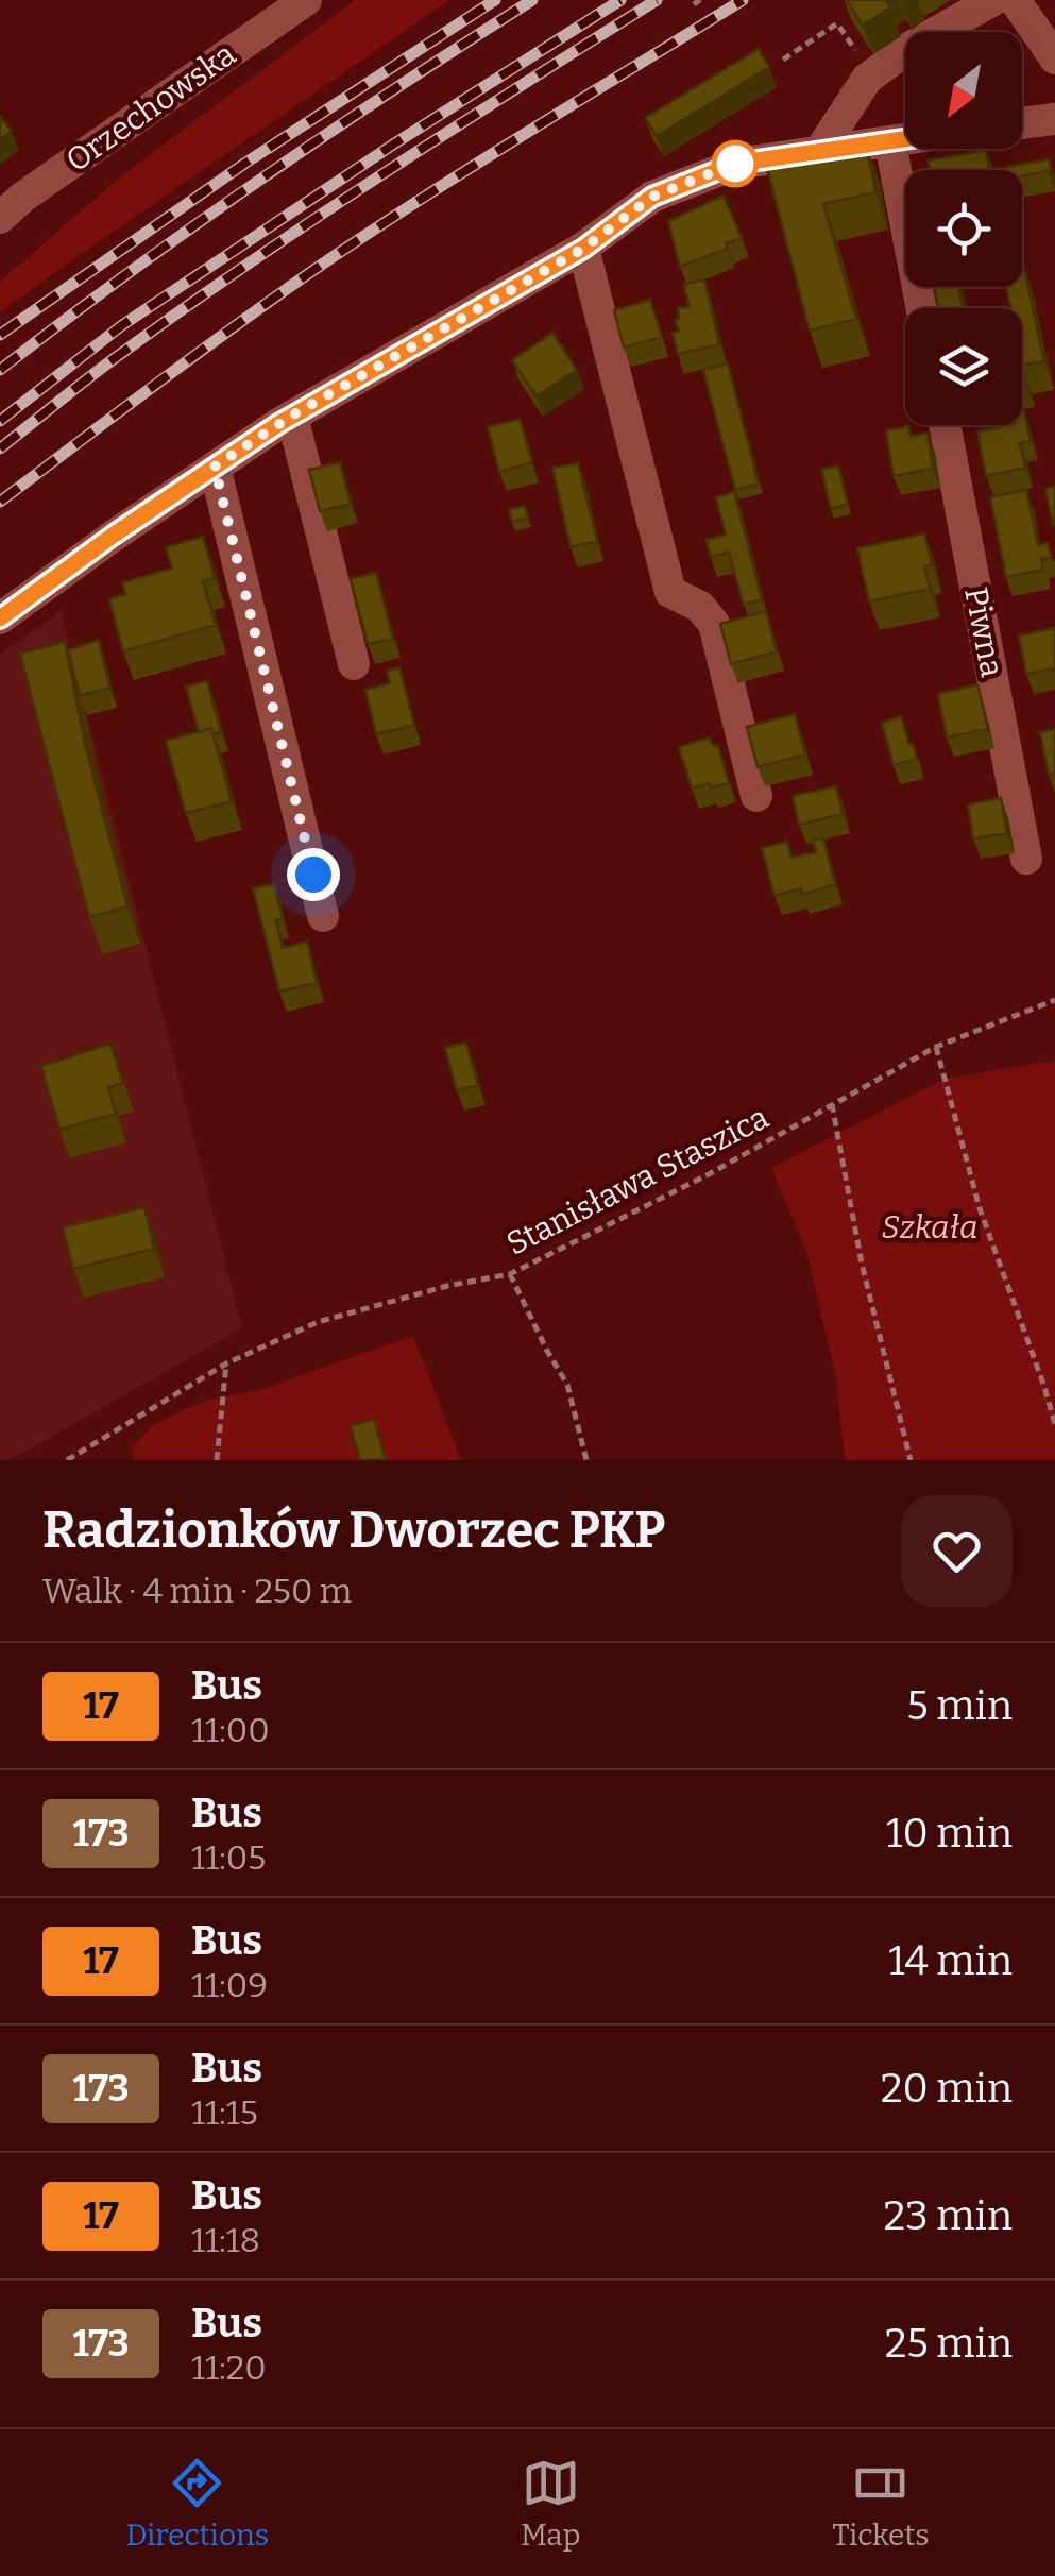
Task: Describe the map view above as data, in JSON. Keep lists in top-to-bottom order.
{
  "streets": {
    "street": ["Orzechowska", "Piwna"],
    "path": ["Stanisława Staszica"]
  },
  "parks": ["Szkała"],
  "lines": ["bus line 17"],
  "north": "bottom left",
  "page": {
    "heading": ["Radzionków Dworzec PKP", "Walk · 4 min · 250 m"],
    "list": [
      {
        "mark": "17",
        "name": "Bus",
        "note": "11:00",
        "value": "5 min"
      },
      {
        "mark": "173",
        "name": "Bus",
        "note": "11:05",
        "value": "10 min"
      },
      {
        "mark": "17",
        "name": "Bus",
        "note": "11:09",
        "value": "14 min"
      },
      {
        "mark": "173",
        "name": "Bus",
        "note": "11:15",
        "value": "20 min"
      },
      {
        "mark": "17",
        "name": "Bus",
        "note": "11:18",
        "value": "23 min"
      },
      {
        "mark": "173",
        "name": "Bus",
        "note": "11:20",
        "value": "25 min"
      }
    ],
    "tabs": ["Directions", "Map", "Tickets"]
  }
}
